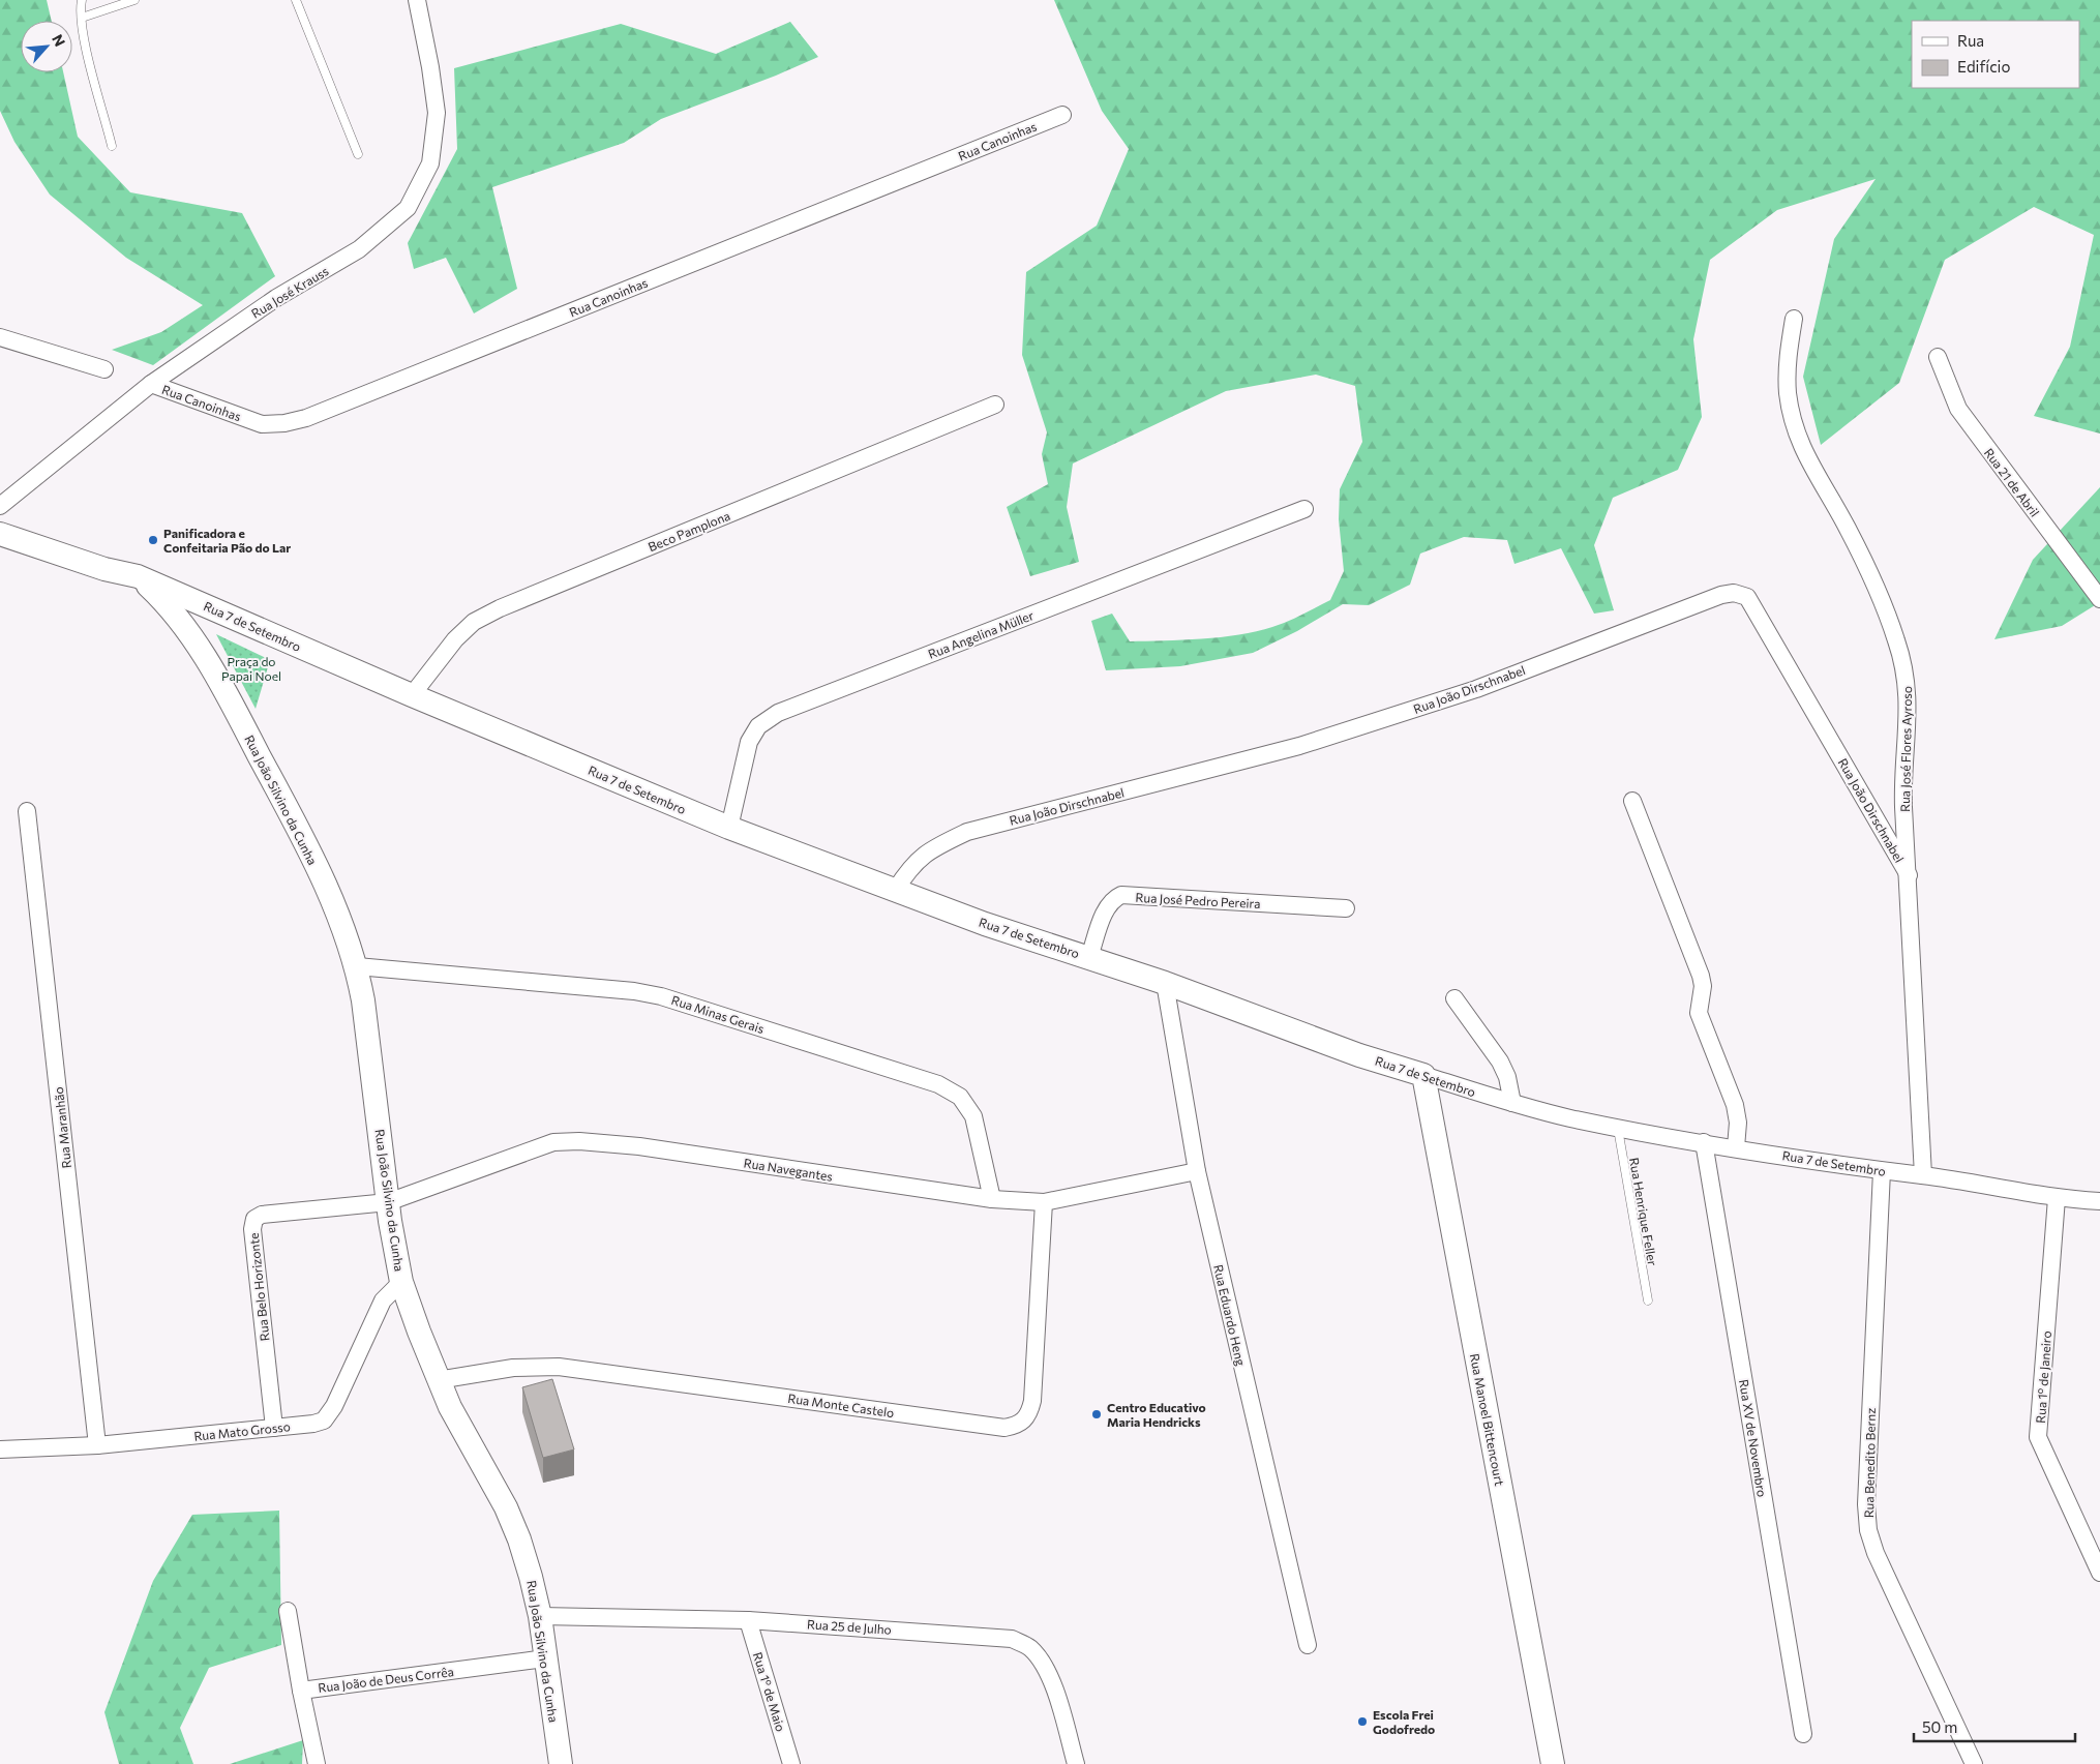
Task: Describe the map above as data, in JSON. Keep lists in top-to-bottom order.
{
  "streets": {
    "street": [
      "Rua Canoinhas",
      "Rua José Krauss",
      "Rua 21 de Abril",
      "Beco Pamplona",
      "Rua 7 de Setembro",
      "Rua Angelina Müller",
      "Rua João Dirschnabel",
      "Rua José Flores Ayroso",
      "Rua João Silvino da Cunha",
      "Rua José Pedro Pereira",
      "Rua Minas Gerais",
      "Rua Maranhão",
      "Rua Navegantes",
      "Rua Belo Horizonte",
      "Rua Eduardo Heng",
      "Rua 1º de Janeiro",
      "Rua Monte Castelo",
      "Rua Manoel Bittencourt",
      "Rua Mato Grosso",
      "Rua XV de Novembro",
      "Rua Benedito Bernz",
      "Rua 25 de Julho",
      "Rua João de Deus Corrêa",
      "Rua 1º de Maio"
    ],
    "lane": ["Rua Henrique Feller"]
  },
  "crossings": [
    ["Rua Canoinhas", "Rua José Krauss"],
    ["Beco Pamplona", "Rua 7 de Setembro"],
    ["Rua 7 de Setembro", "Rua Angelina Müller"],
    ["Rua 7 de Setembro", "Rua João Dirschnabel"],
    ["Rua 7 de Setembro", "Rua José Flores Ayroso"],
    ["Rua 7 de Setembro", "Rua João Silvino da Cunha"],
    ["Rua 7 de Setembro", "Rua José Pedro Pereira"],
    ["Rua 7 de Setembro", "Rua Henrique Feller"],
    ["Rua 7 de Setembro", "Rua Eduardo Heng"],
    ["Rua 7 de Setembro", "Rua 1º de Janeiro"],
    ["Rua 7 de Setembro", "Rua Manoel Bittencourt"],
    ["Rua 7 de Setembro", "Rua XV de Novembro"],
    ["Rua 7 de Setembro", "Rua Benedito Bernz"],
    ["Rua João Dirschnabel", "Rua José Flores Ayroso"],
    ["Rua João Silvino da Cunha", "Rua Minas Gerais"],
    ["Rua João Silvino da Cunha", "Rua Navegantes"],
    ["Rua João Silvino da Cunha", "Rua Belo Horizonte"],
    ["Rua João Silvino da Cunha", "Rua Monte Castelo"],
    ["Rua João Silvino da Cunha", "Rua Mato Grosso"],
    ["Rua João Silvino da Cunha", "Rua 25 de Julho"],
    ["Rua João Silvino da Cunha", "Rua João de Deus Corrêa"],
    ["Rua Minas Gerais", "Rua Navegantes"],
    ["Rua Maranhão", "Rua Mato Grosso"],
    ["Rua Navegantes", "Rua Belo Horizonte"],
    ["Rua Navegantes", "Rua Eduardo Heng"],
    ["Rua Navegantes", "Rua Monte Castelo"],
    ["Rua Belo Horizonte", "Rua Mato Grosso"],
    ["Rua 25 de Julho", "Rua 1º de Maio"]
  ],
  "parks": ["Praça do Papai Noel"],
  "places": ["Panificadora e Confeitaria Pão do Lar", "Centro Educativo Maria Hendricks", "Escola Frei Godofredo"],
  "legend": ["Rua", "Edifício"],
  "scale_bar": "50 m",
  "north": "top right"
}
